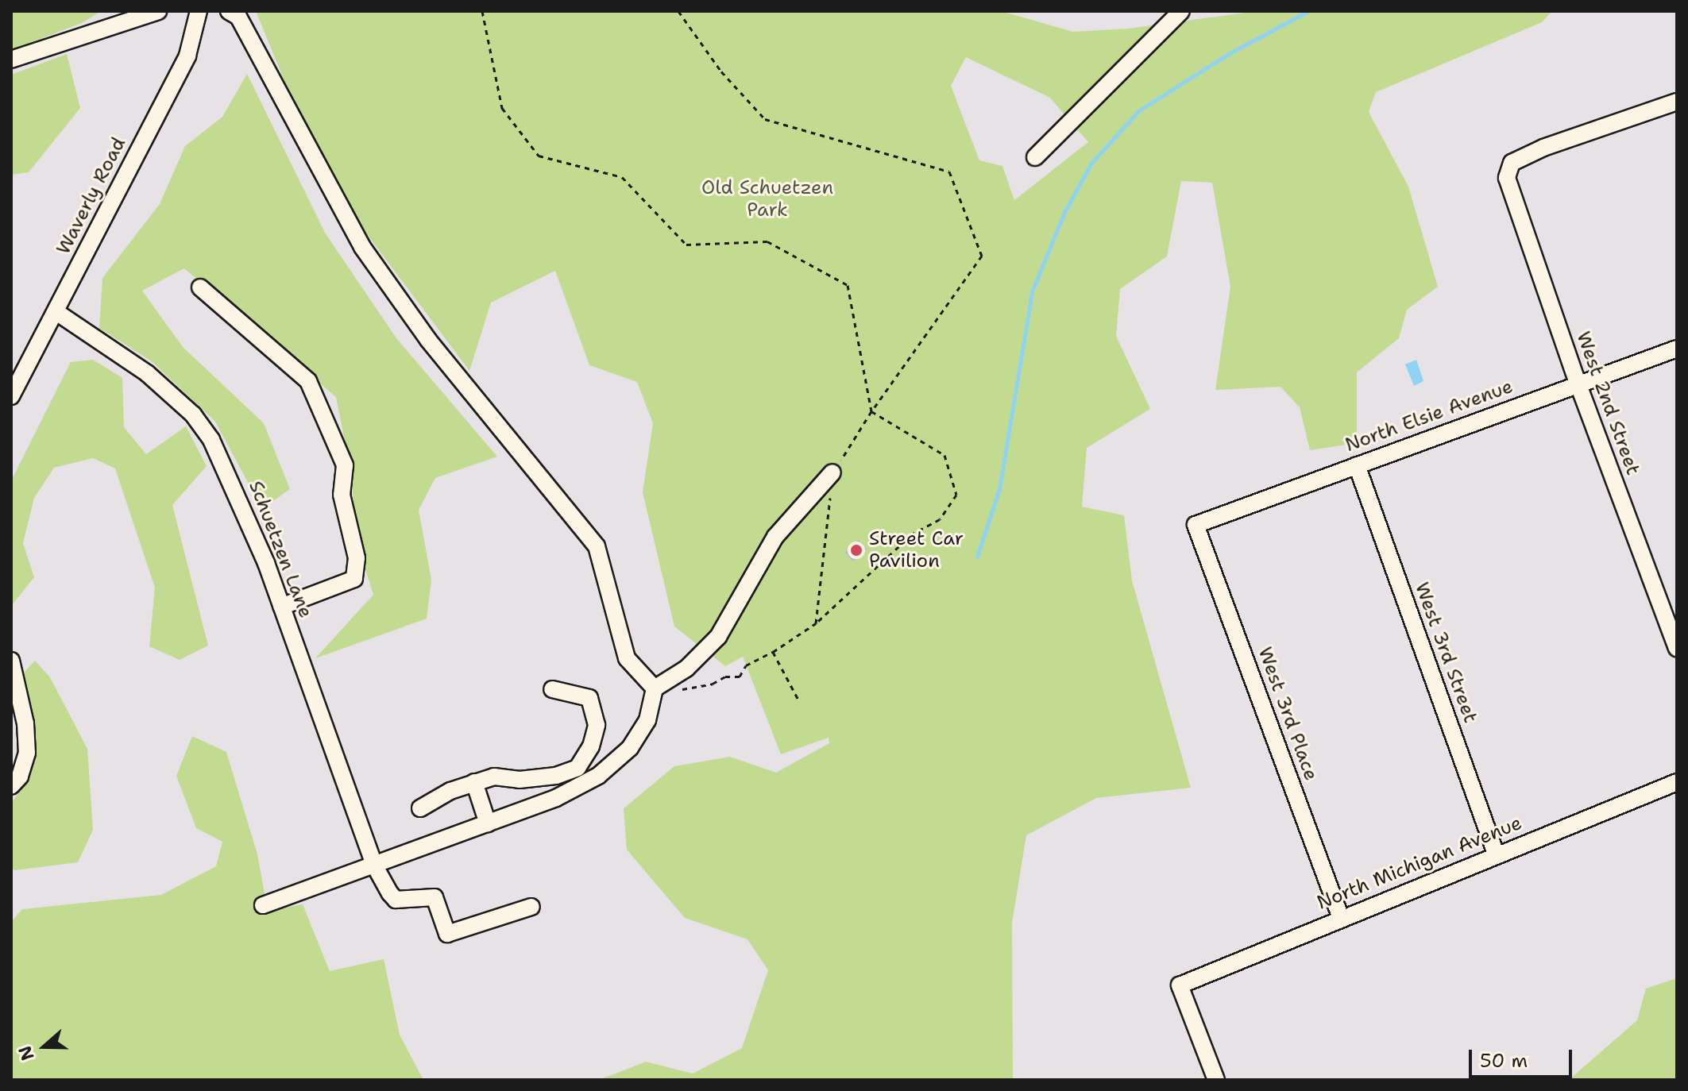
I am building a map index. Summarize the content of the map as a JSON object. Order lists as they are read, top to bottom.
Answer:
{
  "streets": {
    "street": [
      "Waverly Road",
      "West 2nd Street",
      "North Elsie Avenue",
      "Schuetzen Lane",
      "West 3rd Street",
      "West 3rd Place",
      "North Michigan Avenue"
    ]
  },
  "crossings": [
    ["Waverly Road", "Schuetzen Lane"],
    ["West 2nd Street", "North Elsie Avenue"],
    ["North Elsie Avenue", "West 3rd Street"],
    ["North Elsie Avenue", "West 3rd Place"],
    ["West 3rd Street", "North Michigan Avenue"],
    ["West 3rd Place", "North Michigan Avenue"]
  ],
  "parks": ["Old Schuetzen Park"],
  "places": ["Street Car Pavilion"],
  "scale_bar": "50 m",
  "north": "left"
}
